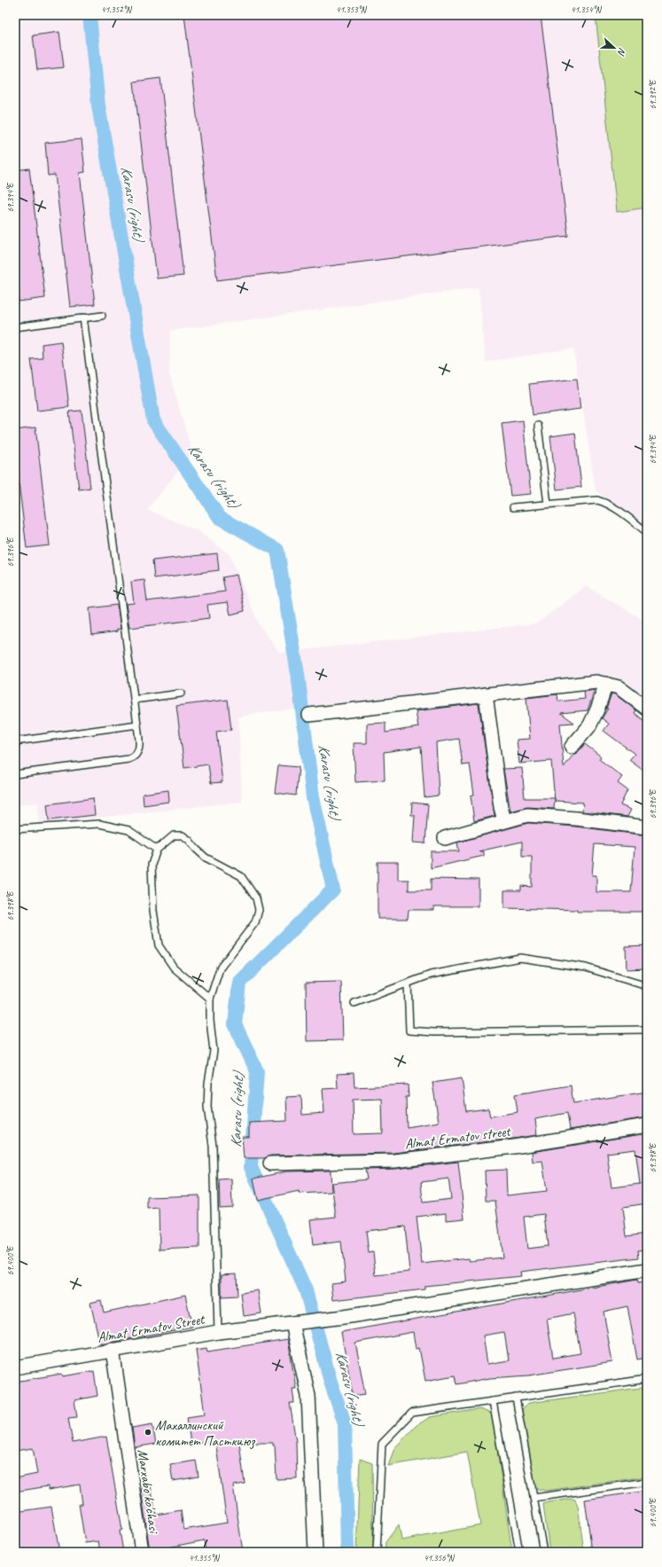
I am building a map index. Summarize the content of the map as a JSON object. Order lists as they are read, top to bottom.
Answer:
{
  "streets": {
    "street": ["Almat Ermatov street", "Almat Ermatov Street", "Marxabo ko'chasi"]
  },
  "crossings": [
    ["Almat Ermatov Street", "Marxabo ko'chasi"]
  ],
  "water": ["Karasu (right)"],
  "places": ["Махаллинский комитет Пасткиюз"],
  "north": "right",
  "coordinates": [
    "41.352°N",
    "41.353°N",
    "41.354°N",
    "69.392°E",
    "69.394°E",
    "69.396°E",
    "69.398°E",
    "69.400°E",
    "41.355°N",
    "41.356°N"
  ]
}
